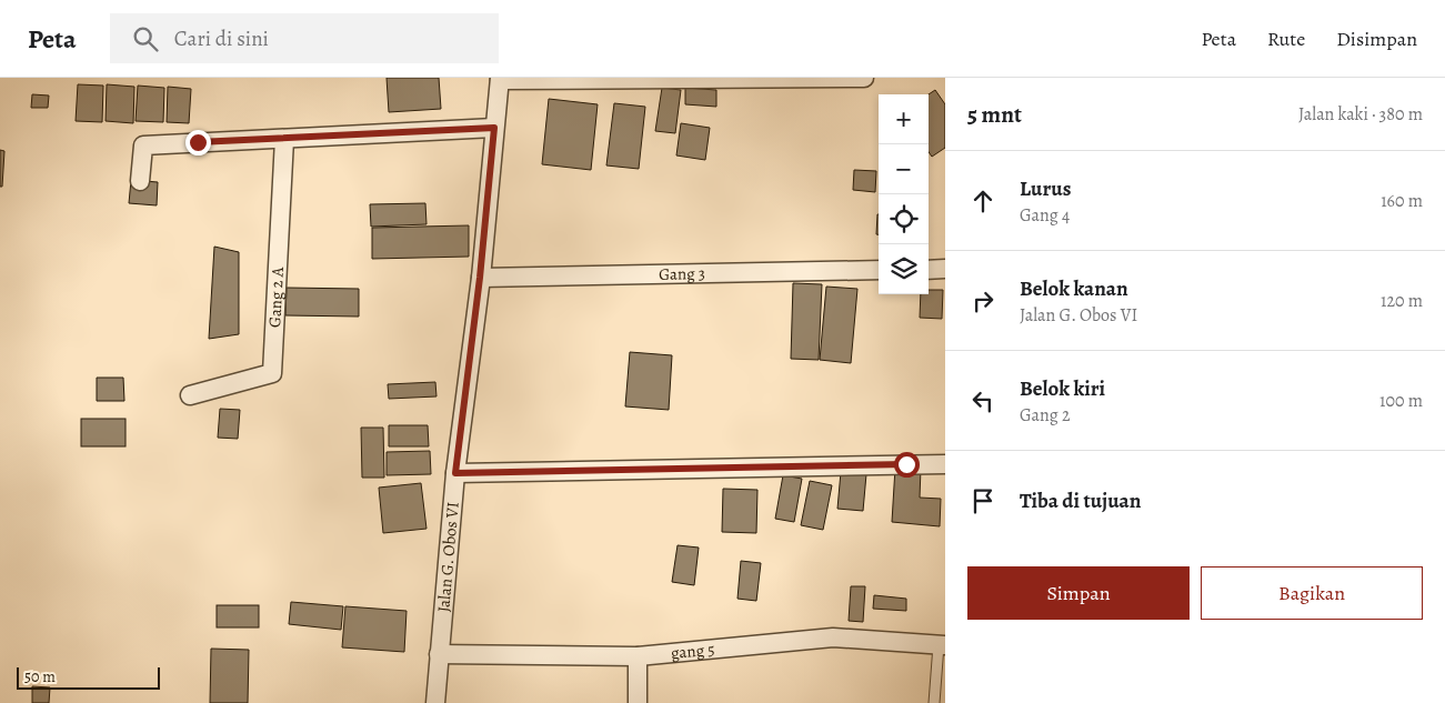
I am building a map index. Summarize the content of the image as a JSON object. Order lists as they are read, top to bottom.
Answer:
{
  "streets": {
    "street": [
      "Gang 3",
      "Gang 2 A",
      "Jalan G. Obos VI",
      "gang 5"
    ]
  },
  "crossings": [
    ["Gang 3", "Jalan G. Obos VI"],
    ["Jalan G. Obos VI", "gang 5"]
  ],
  "scale_bar": "50 m",
  "page": {
    "header": "Peta",
    "search": "Cari di sini",
    "nav": ["Peta", "Rute", "Disimpan"],
    "heading": ["5 mnt", "Jalan kaki · 380 m"],
    "map_buttons": ["+", "−"],
    "list": [
      ["Lurus", "Gang 4", "160 m"],
      ["Belok kanan", "Jalan G. Obos VI", "120 m"],
      ["Belok kiri", "Gang 2", "100 m"],
      "Tiba di tujuan"
    ],
    "buttons": ["Simpan", "Bagikan"],
    "scale": "50 m"
  }
}
